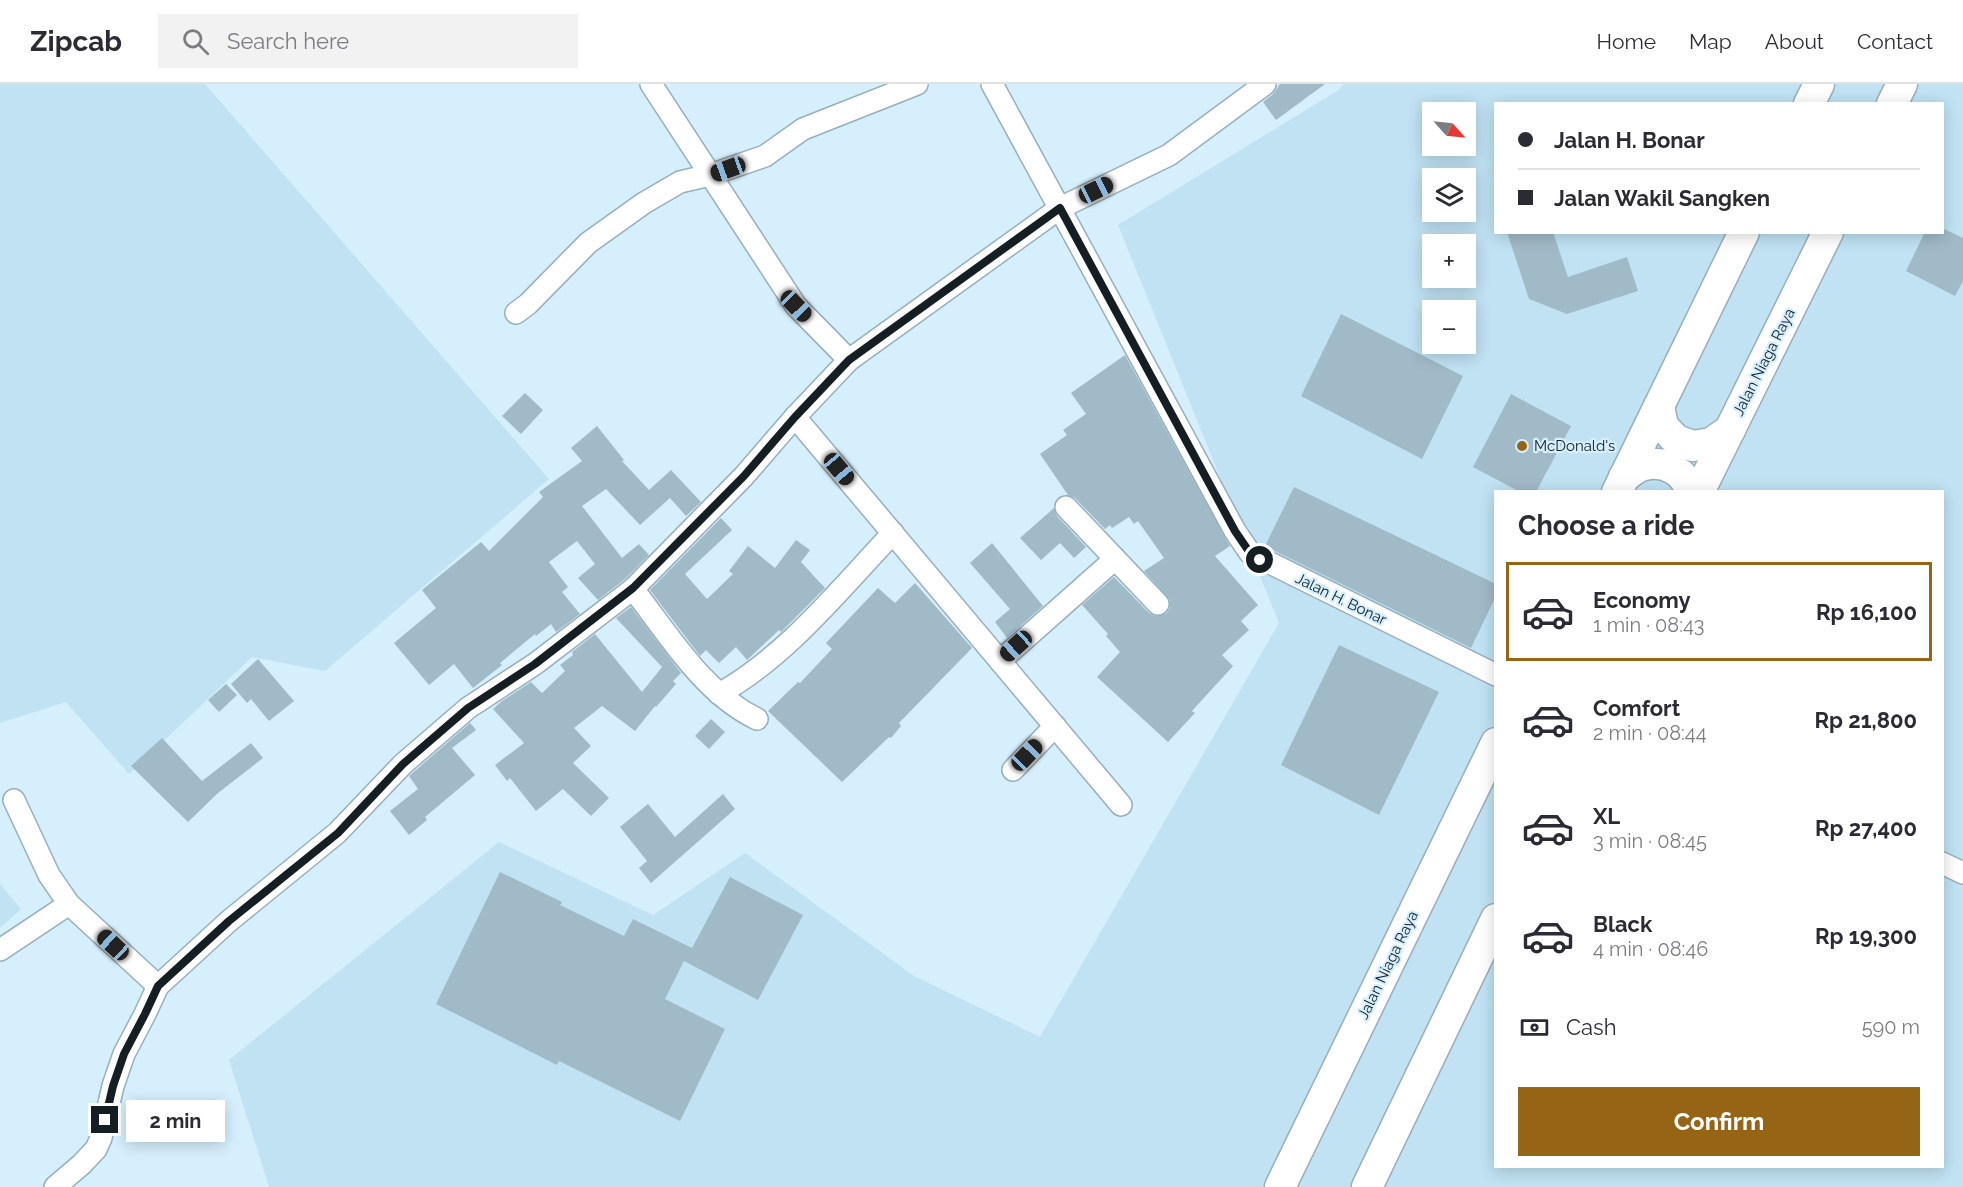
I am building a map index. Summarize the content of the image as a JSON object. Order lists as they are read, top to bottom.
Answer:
{
  "streets": {
    "main road": ["Jalan Niaga Raya"],
    "street": ["Jalan H. Bonar"]
  },
  "places": ["McDonald's"],
  "north": "bottom right",
  "page": {
    "header": "Zipcab",
    "search": "Search here",
    "nav": [
      "Home",
      "Map",
      "About",
      "Contact"
    ],
    "map_buttons": ["+", "−"],
    "banner": ["Jalan H. Bonar", "Jalan Wakil Sangken"],
    "heading": "Choose a ride",
    "list": [
      {
        "name": "Economy",
        "note": "1 min · 08:43",
        "value": "Rp 16,100"
      },
      {
        "name": "Comfort",
        "note": "2 min · 08:44",
        "value": "Rp 21,800"
      },
      {
        "name": "XL",
        "note": "3 min · 08:45",
        "value": "Rp 27,400"
      },
      {
        "name": "Black",
        "note": "4 min · 08:46",
        "value": "Rp 19,300"
      }
    ],
    "pay": ["Cash", "590 m"],
    "buttons": "Confirm",
    "bubble": "2 min"
  }
}
